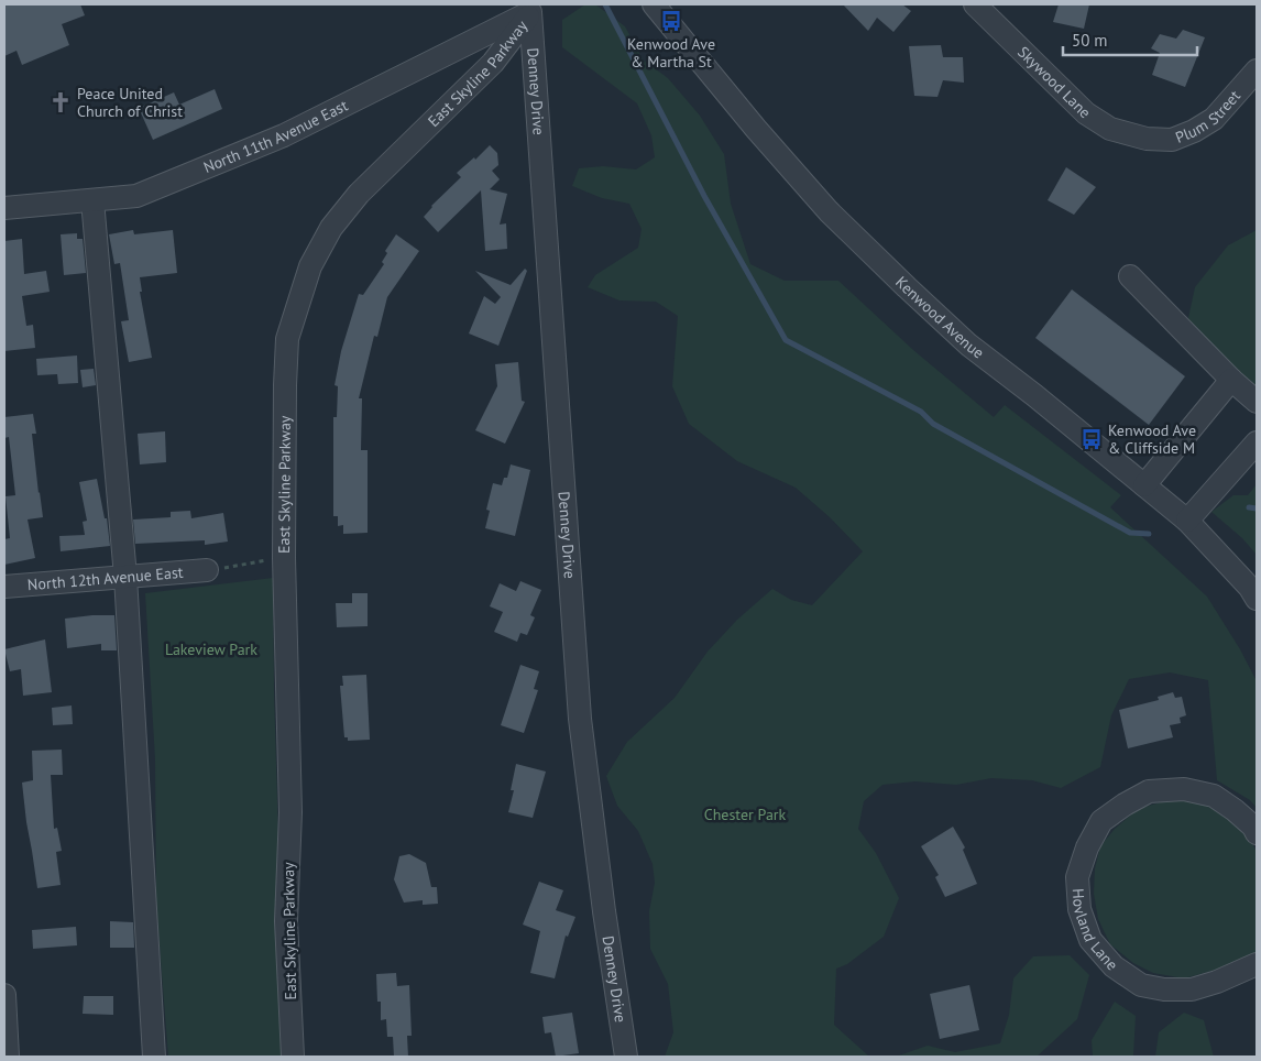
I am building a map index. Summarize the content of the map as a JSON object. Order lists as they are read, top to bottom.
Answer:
{
  "streets": {
    "street": [
      "East Skyline Parkway",
      "Skywood Lane",
      "Denney Drive",
      "Plum Street",
      "North 11th Avenue East",
      "Kenwood Avenue",
      "North 12th Avenue East",
      "Hovland Lane"
    ]
  },
  "crossings": [
    ["East Skyline Parkway", "Denney Drive"],
    ["East Skyline Parkway", "North 11th Avenue East"],
    ["Skywood Lane", "Plum Street"],
    ["Denney Drive", "North 11th Avenue East"]
  ],
  "parks": ["Lakeview Park", "Chester Park"],
  "places": {
    "bus stop": ["Kenwood Ave & Martha St", "Kenwood Ave & Cliffside M"],
    "church": ["Peace United Church of Christ"]
  },
  "scale_bar": "50 m"
}
